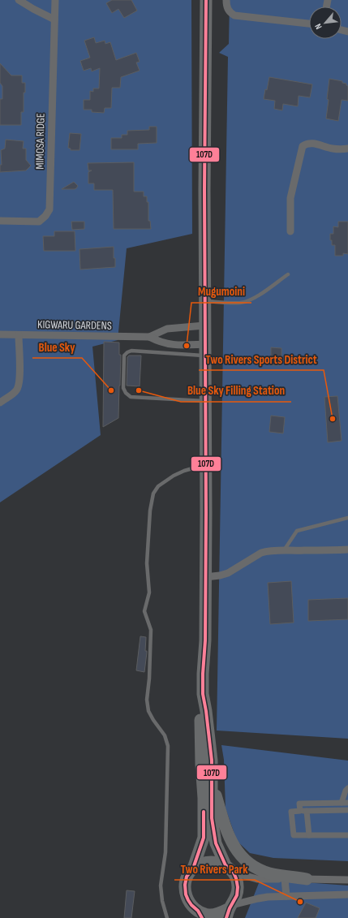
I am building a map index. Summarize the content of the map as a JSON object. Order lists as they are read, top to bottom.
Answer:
{
  "streets": {
    "street": ["MIMOSA RIDGE", "KIGWARU GARDENS"]
  },
  "places": [
    "Mugumoini",
    "Blue Sky",
    "Blue Sky Filling Station",
    "Two Rivers Sports District",
    "Two Rivers Park"
  ],
  "lines": ["transit line 107D"],
  "north": "bottom left"
}
